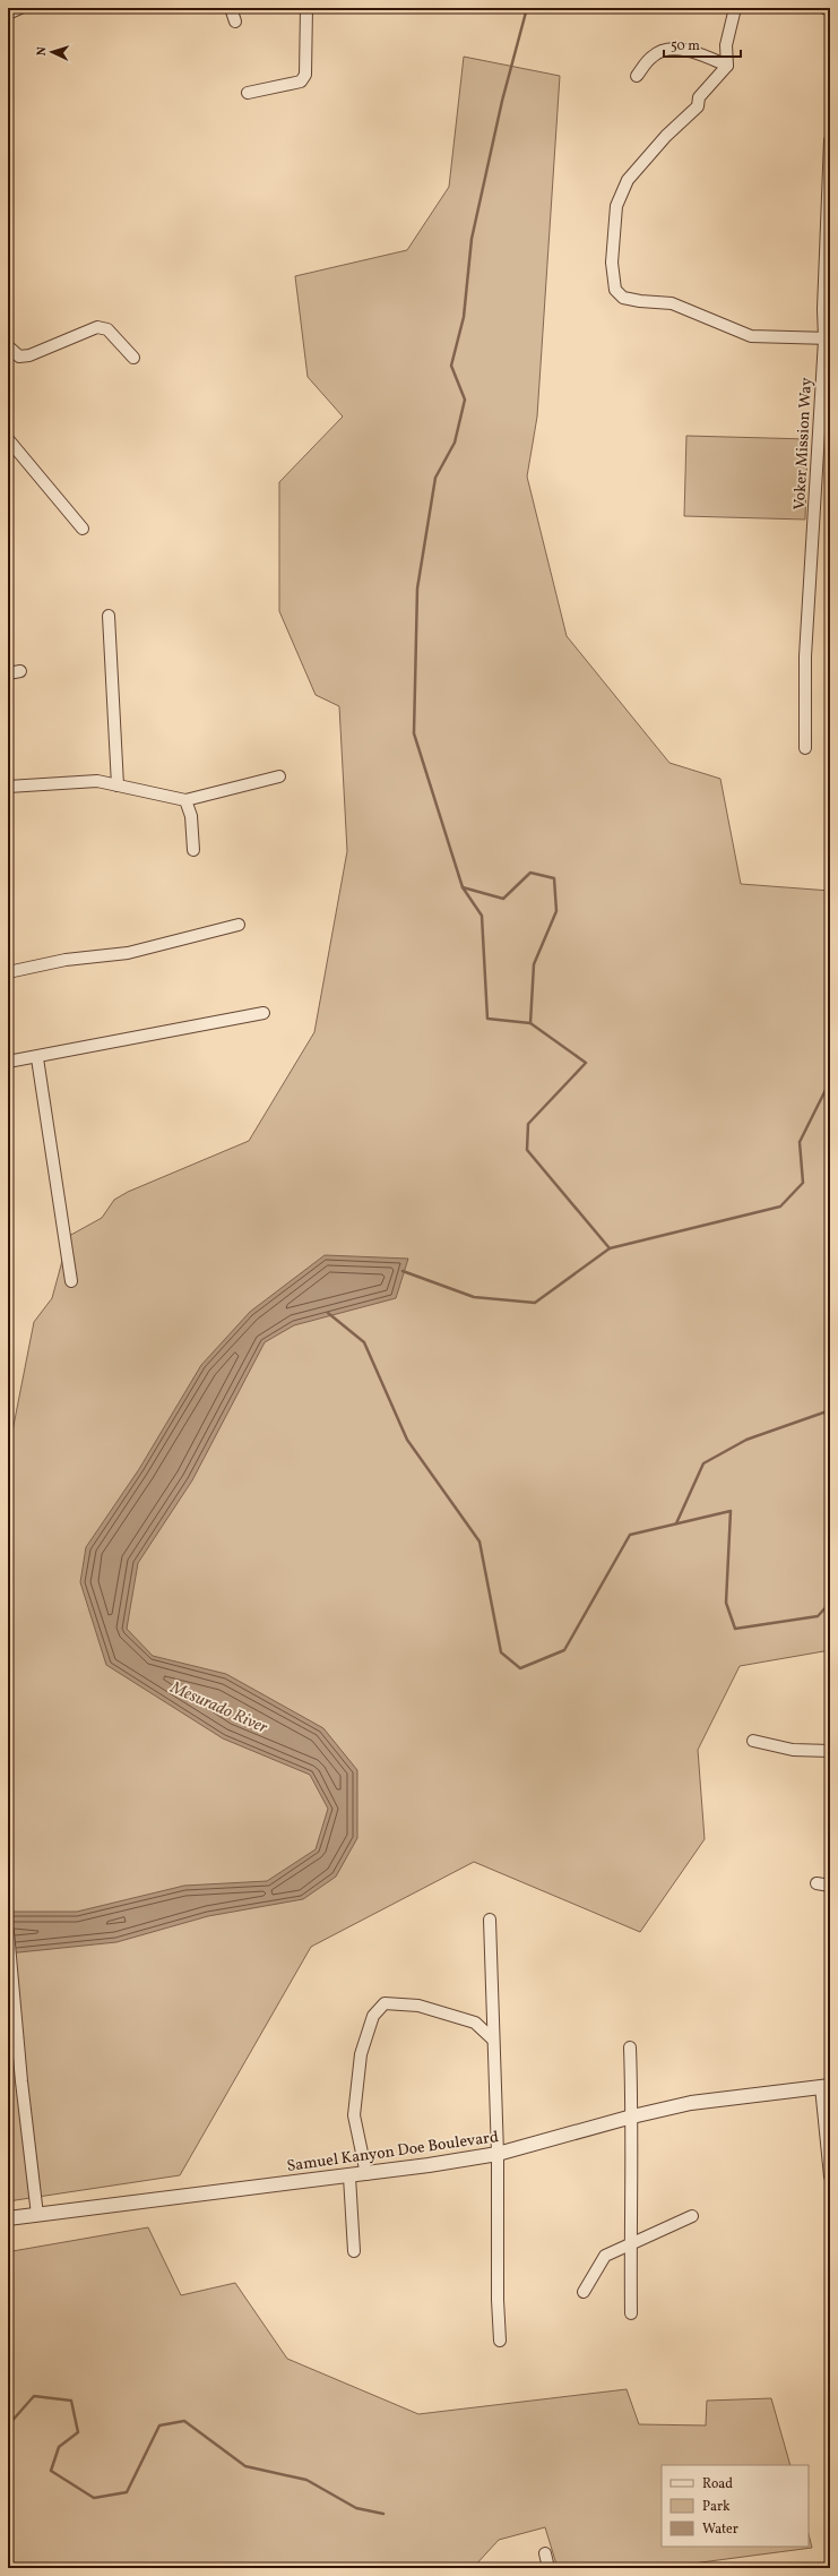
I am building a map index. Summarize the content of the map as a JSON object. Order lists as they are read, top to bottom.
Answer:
{
  "streets": {
    "street": ["Voker Mission Way", "Samuel Kanyon Doe Boulevard"]
  },
  "water": ["Mesurado River"],
  "legend": ["Road", "Park", "Water"],
  "scale_bar": "50 m",
  "north": "left"
}
